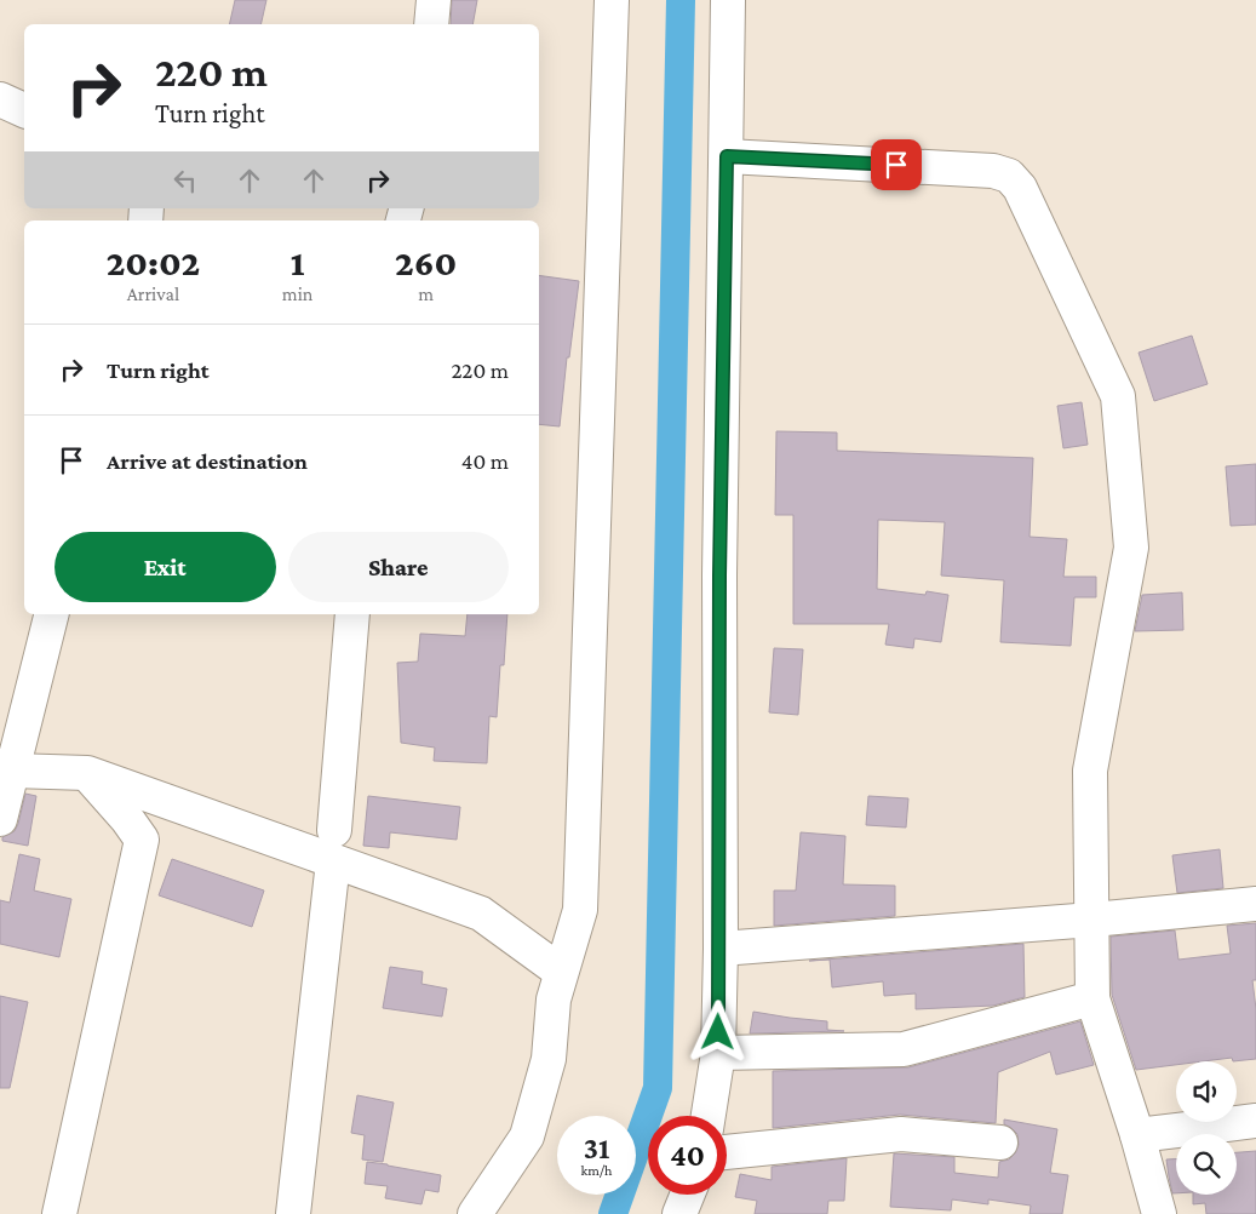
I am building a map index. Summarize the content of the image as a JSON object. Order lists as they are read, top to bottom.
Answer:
{
  "page": {
    "turn": ["220 m", "Turn right"],
    "eta": [
      "20:02",
      "Arrival",
      "1",
      "min",
      "260",
      "m"
    ],
    "list": [
      {
        "name": "Turn right",
        "value": "220 m"
      },
      {
        "name": "Arrive at destination",
        "value": "40 m"
      }
    ],
    "buttons": ["Exit", "Share"],
    "speed": "31 km/h",
    "limit": "40"
  }
}
